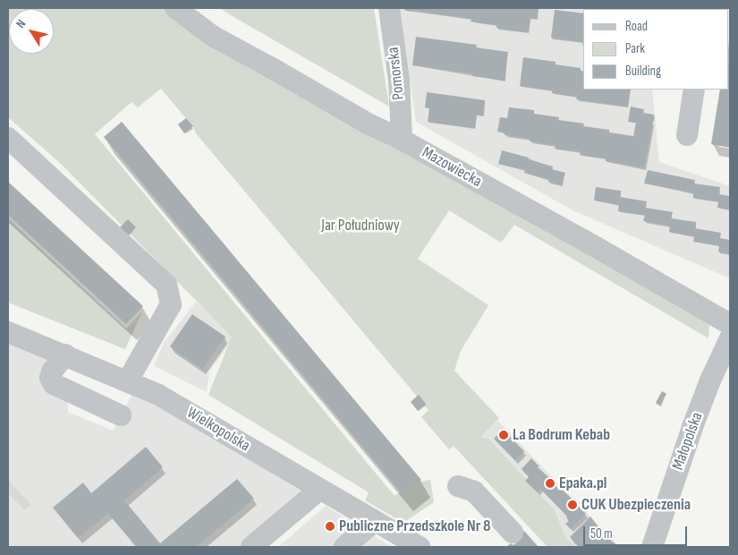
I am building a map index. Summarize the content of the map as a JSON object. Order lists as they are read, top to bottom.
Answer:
{
  "streets": {
    "street": [
      "Pomorska",
      "Mazowiecka",
      "Wielkopolska",
      "Małopolska"
    ]
  },
  "crossings": [
    ["Pomorska", "Mazowiecka"]
  ],
  "parks": ["Jar Południowy"],
  "places": [
    "La Bodrum Kebab",
    "Epaka.pl",
    "CUK Ubezpieczenia",
    "Publiczne Przedszkole Nr 8"
  ],
  "legend": ["Road", "Park", "Building"],
  "scale_bar": "50 m",
  "north": "top left"
}
